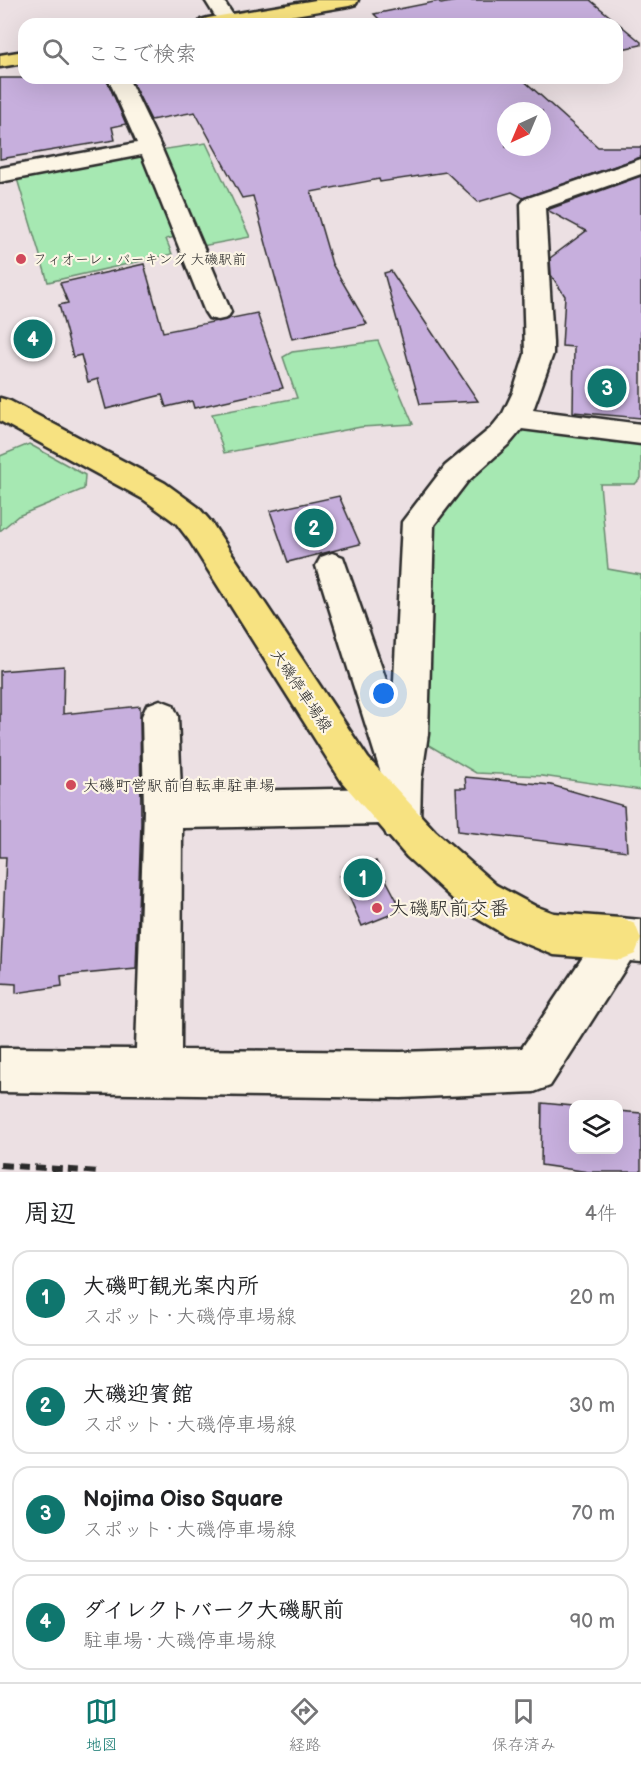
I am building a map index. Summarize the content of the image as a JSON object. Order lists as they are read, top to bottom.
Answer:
{
  "streets": {
    "main road": ["大磯停車場線"]
  },
  "places": ["フィオーレ・パーキング 大磯駅前", "大磯町営駅前自転車駐車場", "大磯駅前交番"],
  "north": "bottom left",
  "page": {
    "search": "ここで検索",
    "pins": [
      "4",
      "3",
      "2",
      "1"
    ],
    "heading": ["周辺", "4件"],
    "list": [
      {
        "mark": "1",
        "name": "大磯町観光案内所",
        "note": "スポット · 大磯停車場線",
        "value": "20 m"
      },
      {
        "mark": "2",
        "name": "大磯迎賓館",
        "note": "スポット · 大磯停車場線",
        "value": "30 m"
      },
      {
        "mark": "3",
        "name": "Nojima Oiso Square",
        "note": "スポット · 大磯停車場線",
        "value": "70 m"
      },
      {
        "mark": "4",
        "name": "ダイレクトバーク大磯駅前",
        "note": "駐車場 · 大磯停車場線",
        "value": "90 m"
      }
    ],
    "nav": ["地図", "経路", "保存済み"]
  }
}
